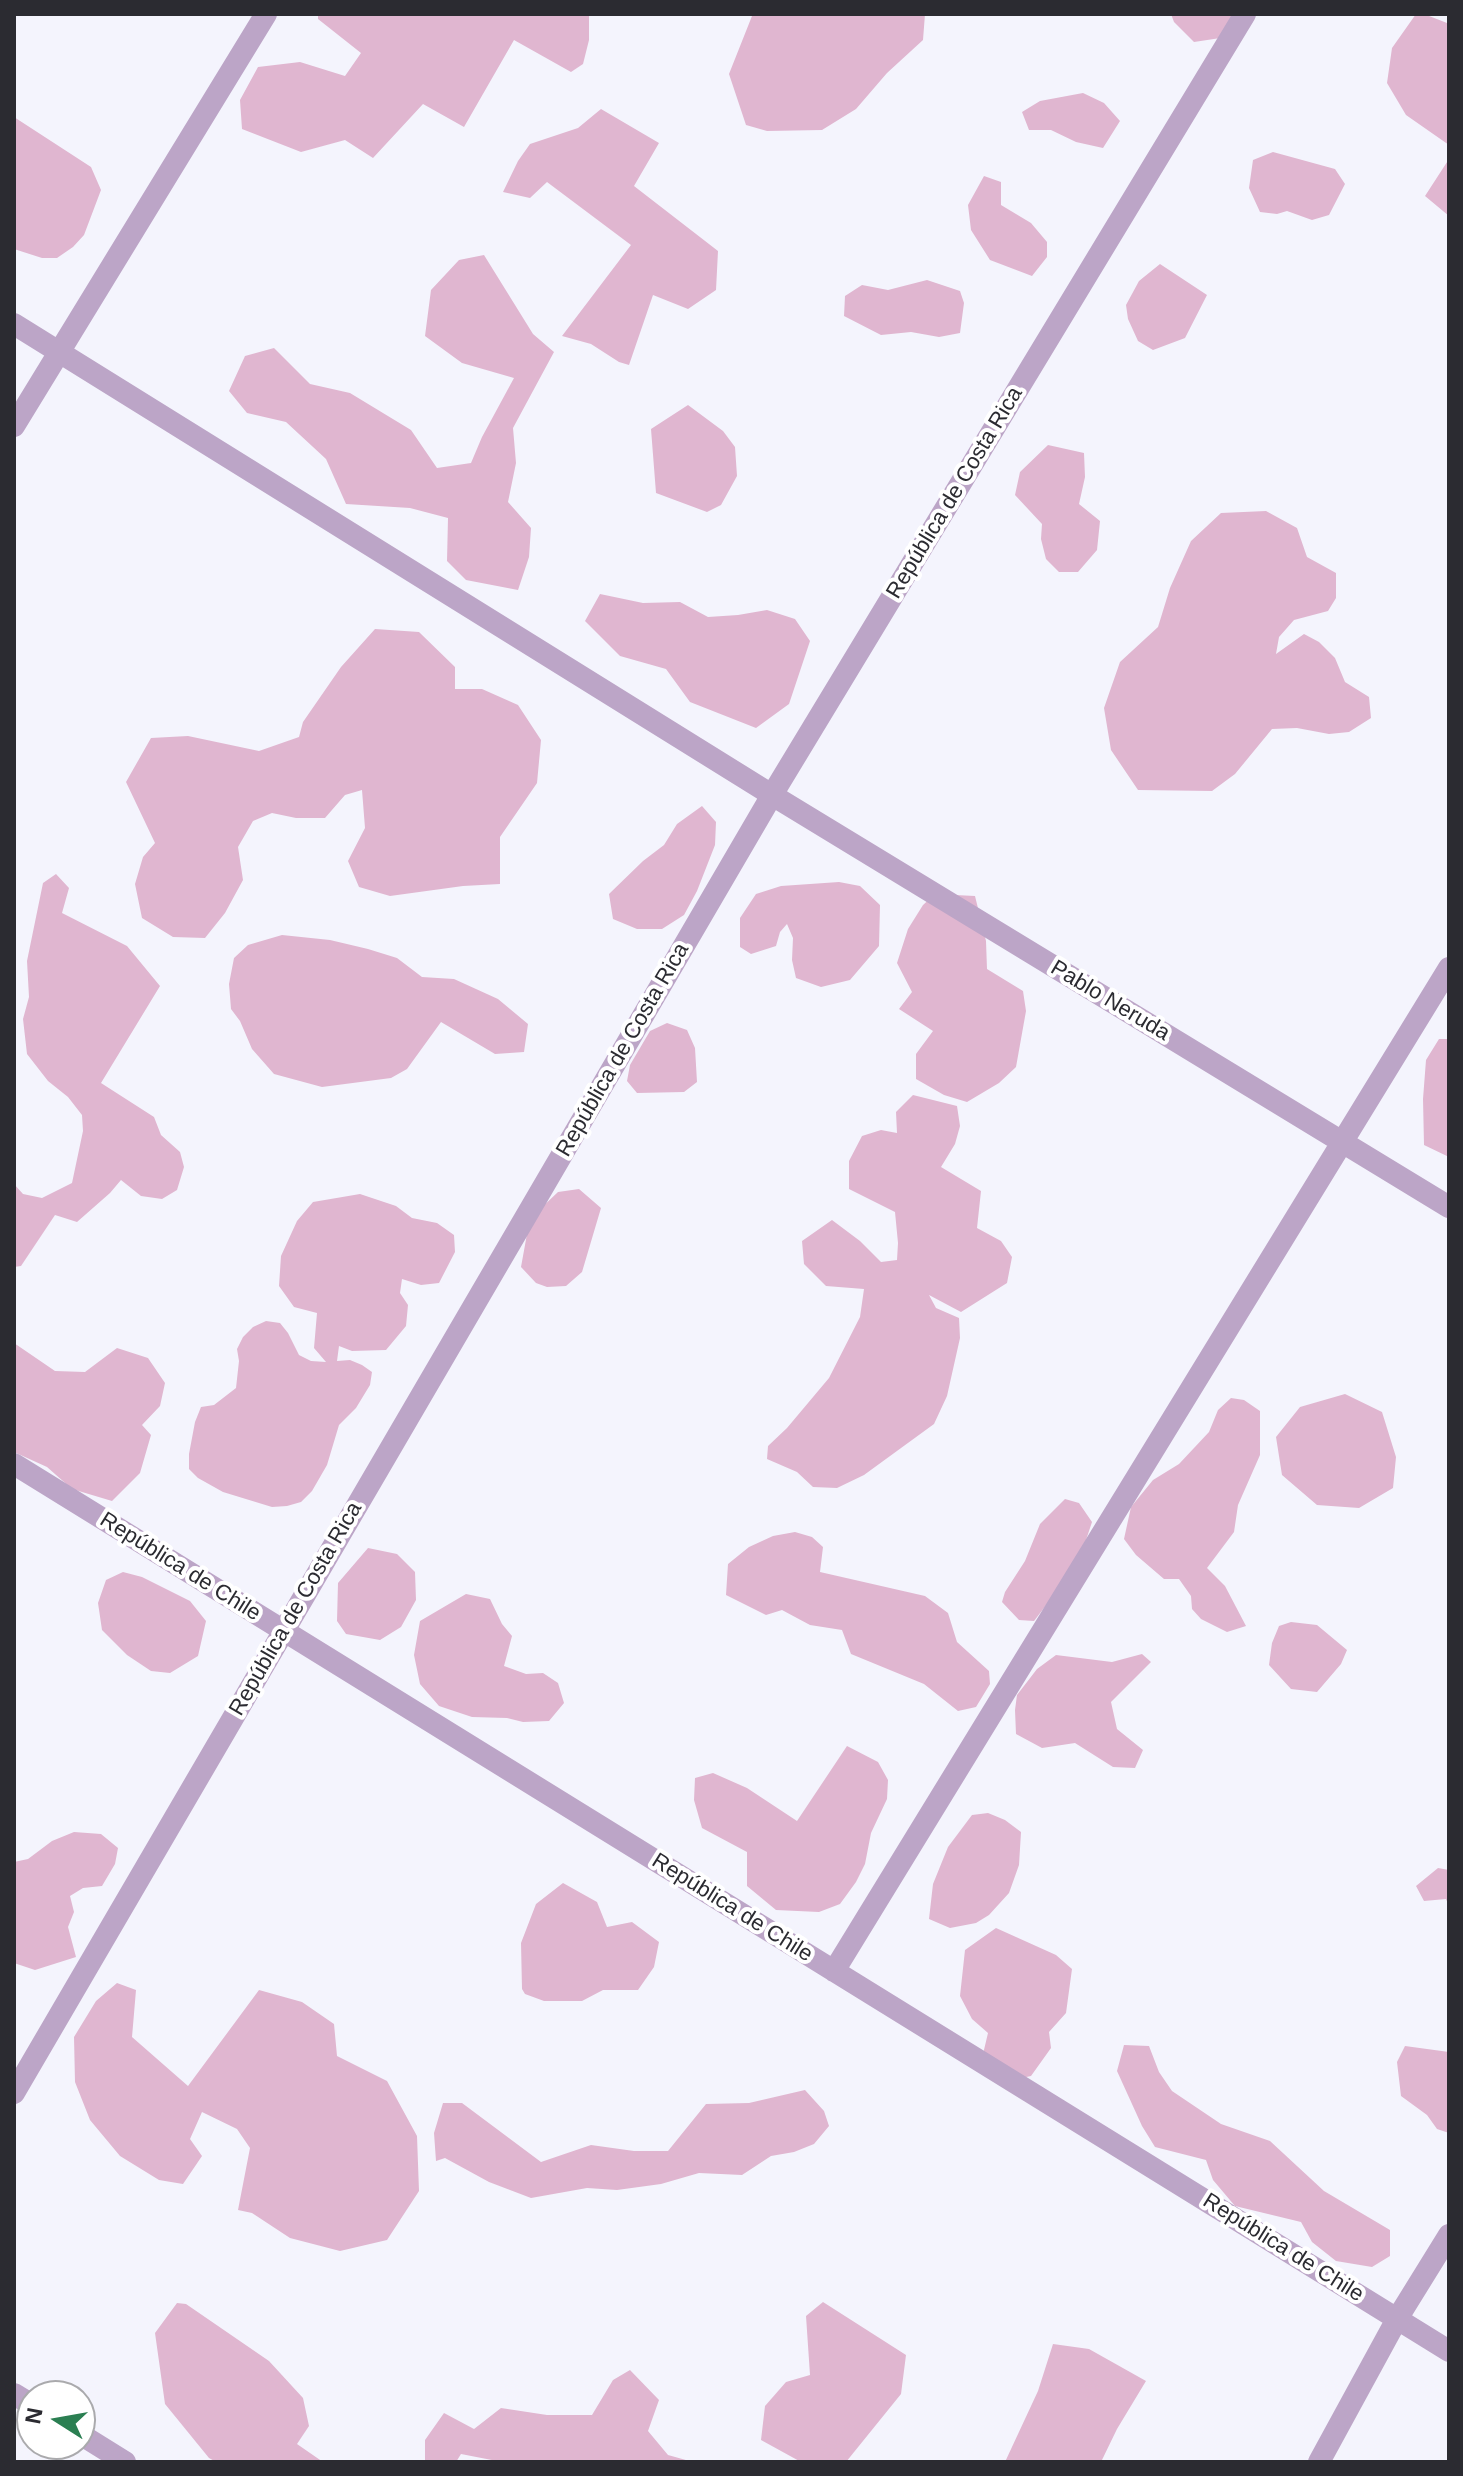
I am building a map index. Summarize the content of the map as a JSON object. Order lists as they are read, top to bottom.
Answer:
{
  "streets": {
    "street": ["República de Costa Rica", "Pablo Neruda", "República de Chile"]
  },
  "crossings": [
    ["República de Costa Rica", "Pablo Neruda"],
    ["República de Costa Rica", "República de Chile"]
  ],
  "north": "left"
}
